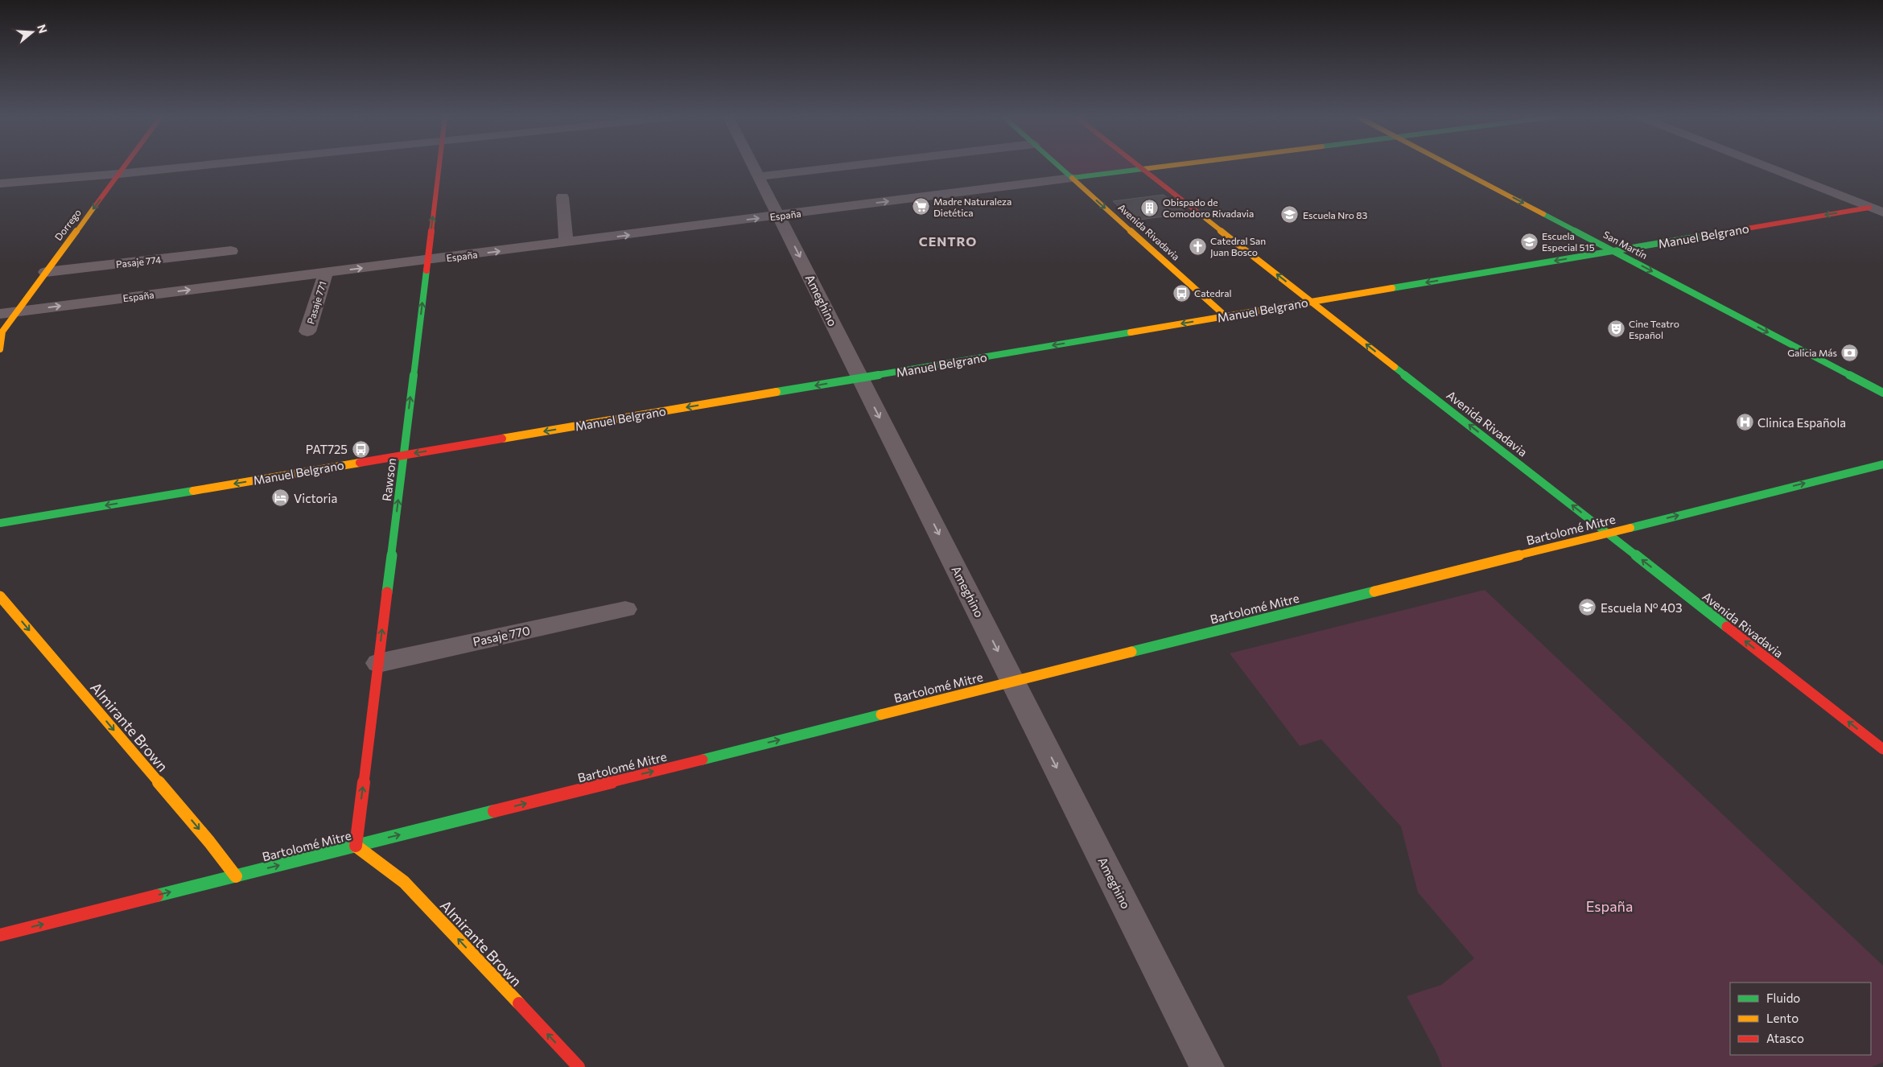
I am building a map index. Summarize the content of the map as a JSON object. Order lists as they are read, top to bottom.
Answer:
{
  "streets": {
    "street": [
      "España",
      "Dorrego",
      "Avenida Rivadavia",
      "Manuel Belgrano",
      "San Martín",
      "Pasaje 774",
      "Ameghino",
      "Pasaje 771",
      "Rawson",
      "Bartolomé Mitre",
      "Pasaje 770",
      "Almirante Brown"
    ]
  },
  "crossings": [
    ["España", "Dorrego"],
    ["España", "Avenida Rivadavia"],
    ["España", "Ameghino"],
    ["España", "Pasaje 771"],
    ["España", "Rawson"],
    ["Dorrego", "Pasaje 774"],
    ["Avenida Rivadavia", "Manuel Belgrano"],
    ["Avenida Rivadavia", "Bartolomé Mitre"],
    ["Manuel Belgrano", "San Martín"],
    ["Manuel Belgrano", "Ameghino"],
    ["Manuel Belgrano", "Rawson"],
    ["Ameghino", "Bartolomé Mitre"],
    ["Rawson", "Bartolomé Mitre"],
    ["Rawson", "Pasaje 770"],
    ["Rawson", "Almirante Brown"],
    ["Bartolomé Mitre", "Almirante Brown"]
  ],
  "one_way": [
    "España",
    "Dorrego",
    "Manuel Belgrano",
    "San Martín",
    "Ameghino",
    "Rawson",
    "Bartolomé Mitre"
  ],
  "districts": ["CENTRO"],
  "parks": ["España"],
  "places": {
    "supermarket": ["Madre Naturaleza Dietética"],
    "building": ["Obispado de Comodoro Rivadavia"],
    "school or university": ["Escuela Nro 83", "Escuela Especial 515", "Escuela Nº 403"],
    "church": ["Catedral San Juan Bosco"],
    "bus stop": ["Catedral", "PAT725"],
    "theatre": ["Cine Teatro Español"],
    "bank": ["Galicia Más"],
    "hospital": ["Clinica Española"],
    "hotel": ["Victoria"]
  },
  "legend": ["Fluido", "Lento", "Atasco"],
  "north": "right"
}
